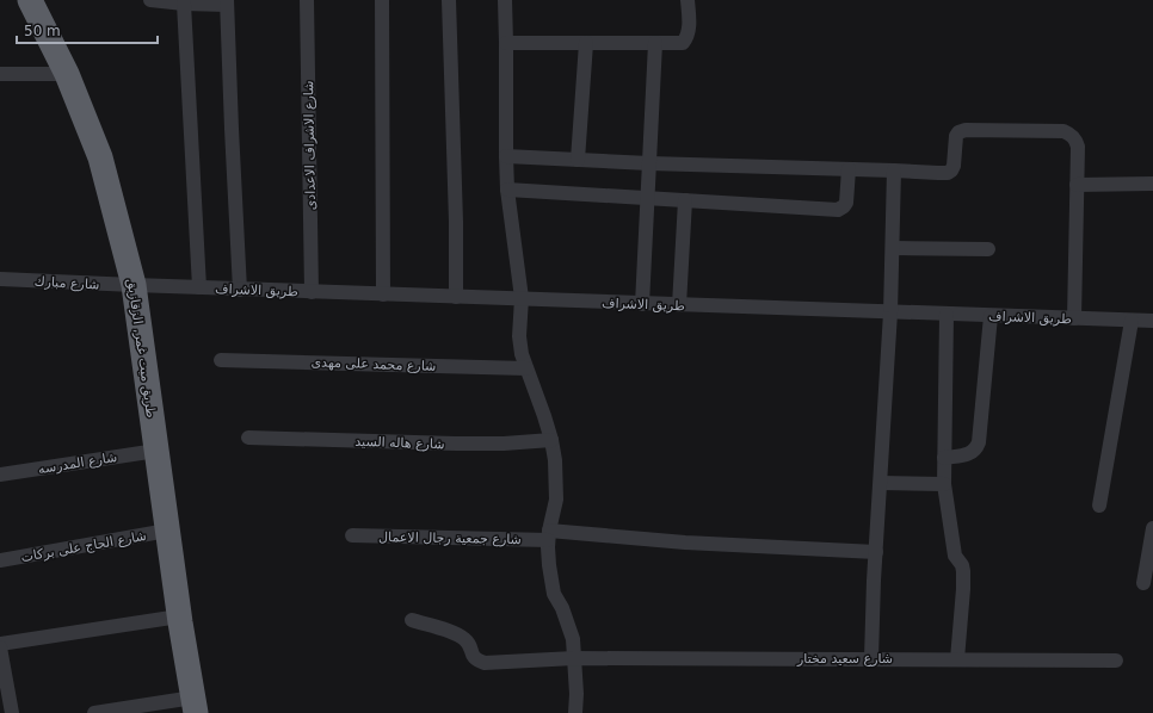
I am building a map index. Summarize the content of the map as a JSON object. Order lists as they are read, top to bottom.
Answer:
{
  "streets": {
    "highway": ["طريق ميت غمر, الزقازيق"],
    "street": [
      "شارع الاشراف الاعدادى",
      "شارع مبارك",
      "طريق الاشراف",
      "شارع محمد على مهدى",
      "شارع هاله السيد",
      "شارع المدرسه",
      "شارع جمعية رجال الاعمال",
      "شارع الحاج على بركات",
      "شارع سعيد مختار"
    ]
  },
  "crossings": [
    ["شارع الاشراف الاعدادى", "طريق الاشراف"],
    ["شارع مبارك", "طريق الاشراف"],
    ["شارع مبارك", "طريق ميت غمر, الزقازيق"],
    ["طريق الاشراف", "طريق ميت غمر, الزقازيق"],
    ["طريق ميت غمر, الزقازيق", "شارع المدرسه"],
    ["طريق ميت غمر, الزقازيق", "شارع الحاج على بركات"]
  ],
  "scale_bar": "50 m"
}
